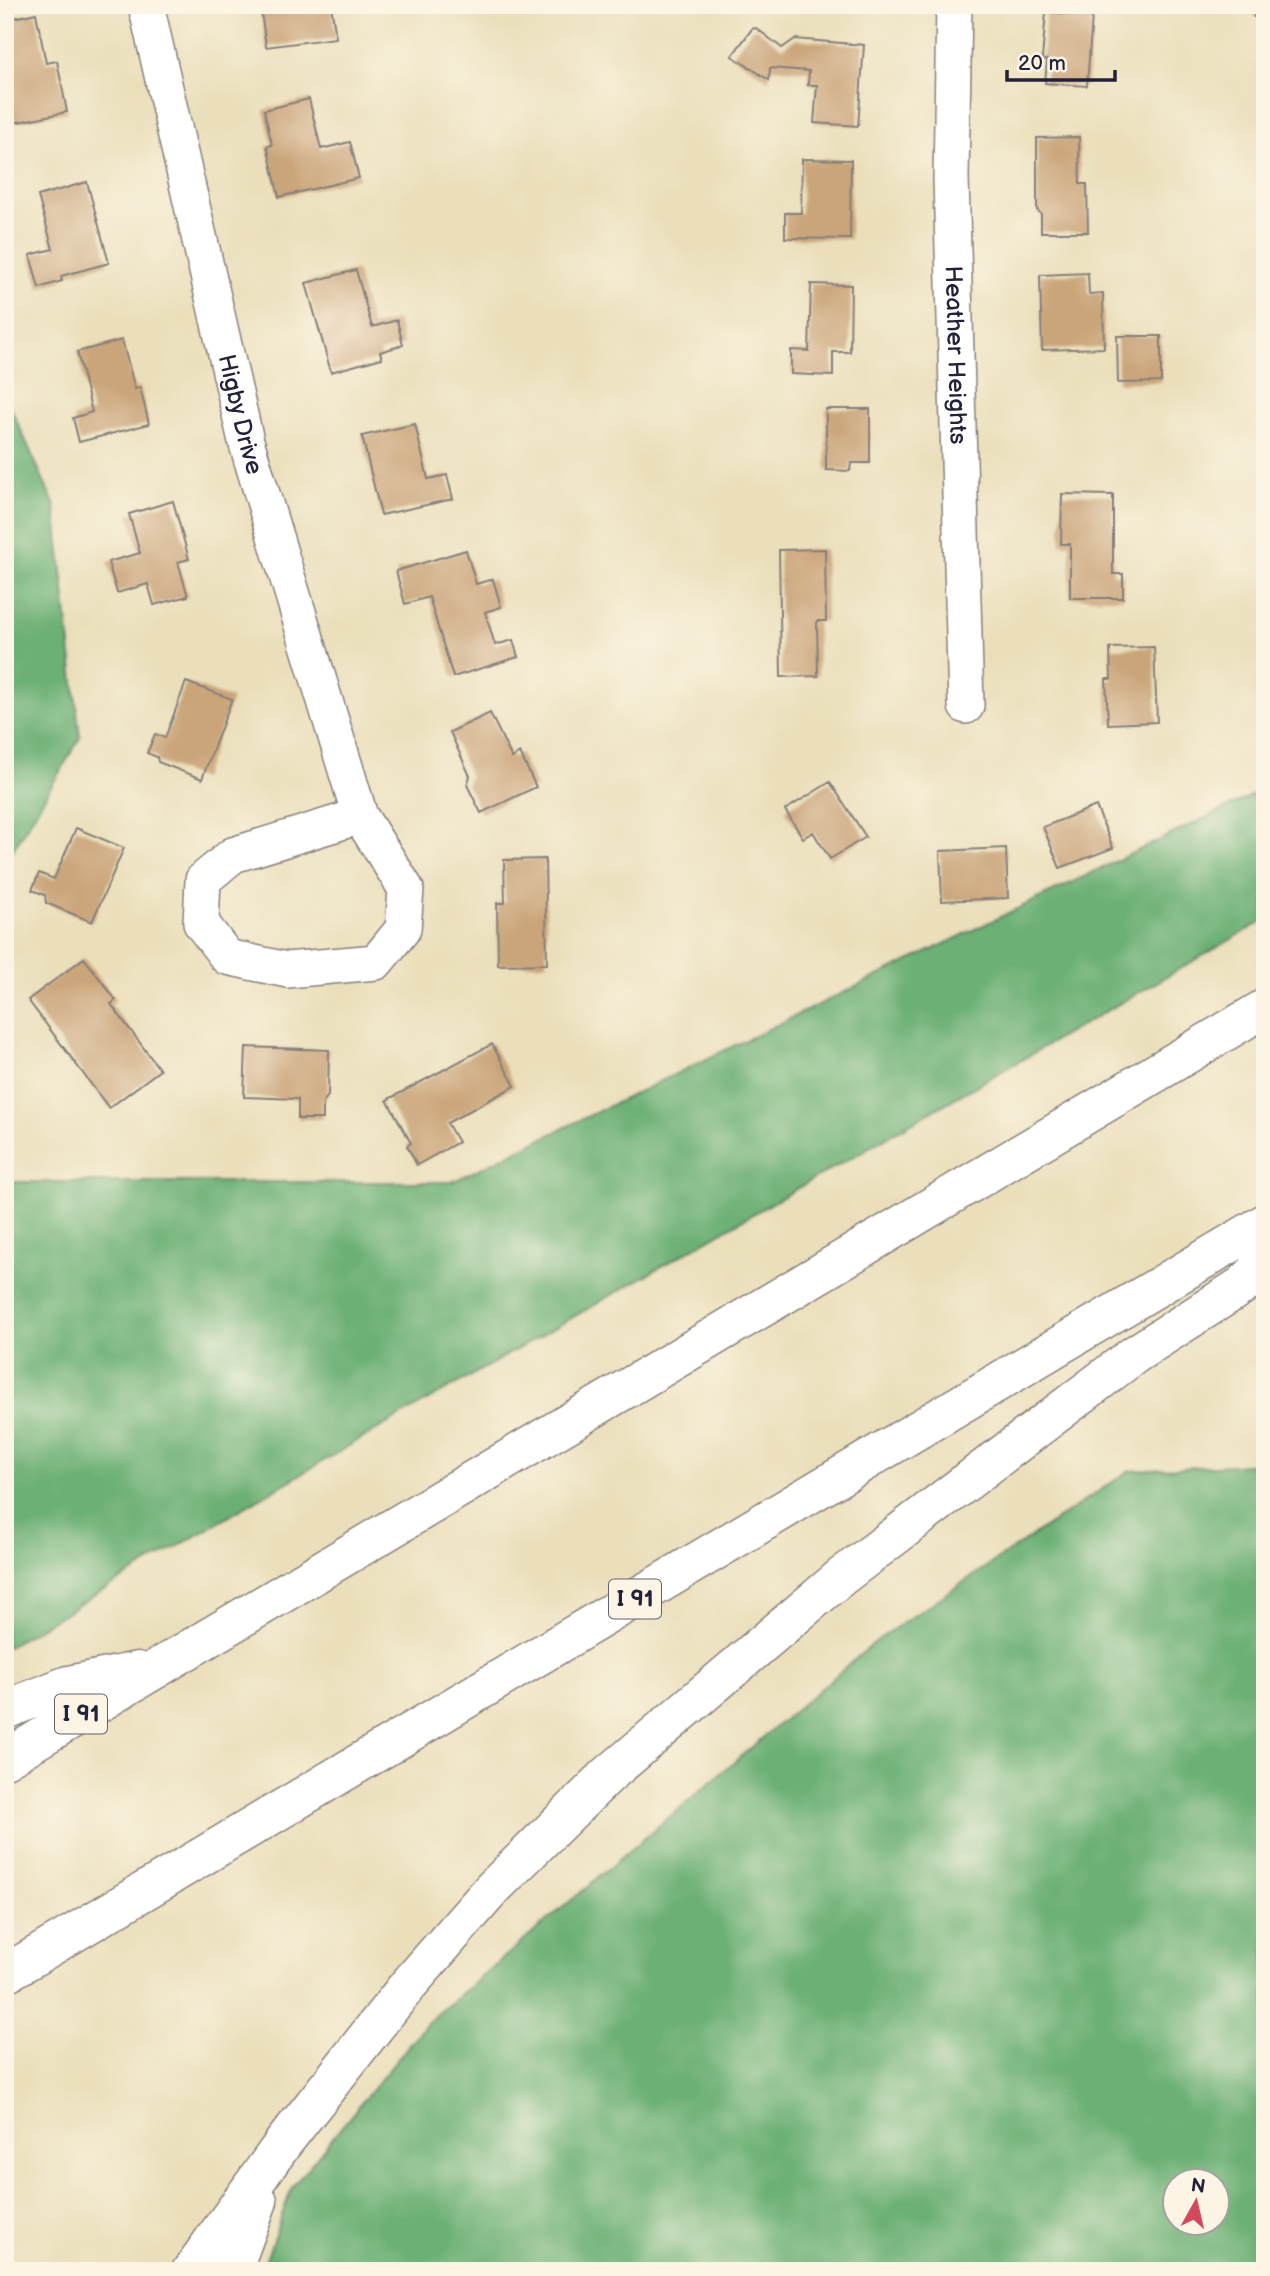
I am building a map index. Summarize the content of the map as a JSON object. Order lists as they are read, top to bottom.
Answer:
{
  "streets": {
    "highway": ["I 91"],
    "street": ["Heather Heights", "Higby Drive"]
  },
  "scale_bar": "20 m",
  "north": "top"
}
